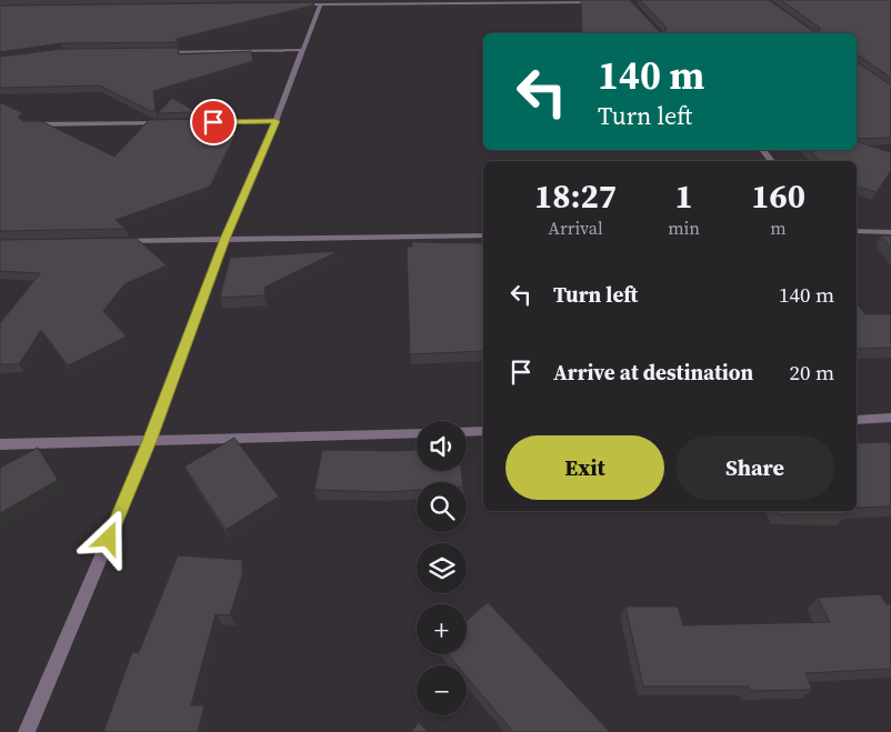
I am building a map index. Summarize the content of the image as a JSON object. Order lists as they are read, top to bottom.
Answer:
{
  "page": {
    "turn": ["140 m", "Turn left"],
    "eta": [
      "18:27",
      "Arrival",
      "1",
      "min",
      "160",
      "m"
    ],
    "list": [
      {
        "name": "Turn left",
        "value": "140 m"
      },
      {
        "name": "Arrive at destination",
        "value": "20 m"
      }
    ],
    "map_buttons": ["+", "−"],
    "buttons": ["Exit", "Share"]
  }
}
